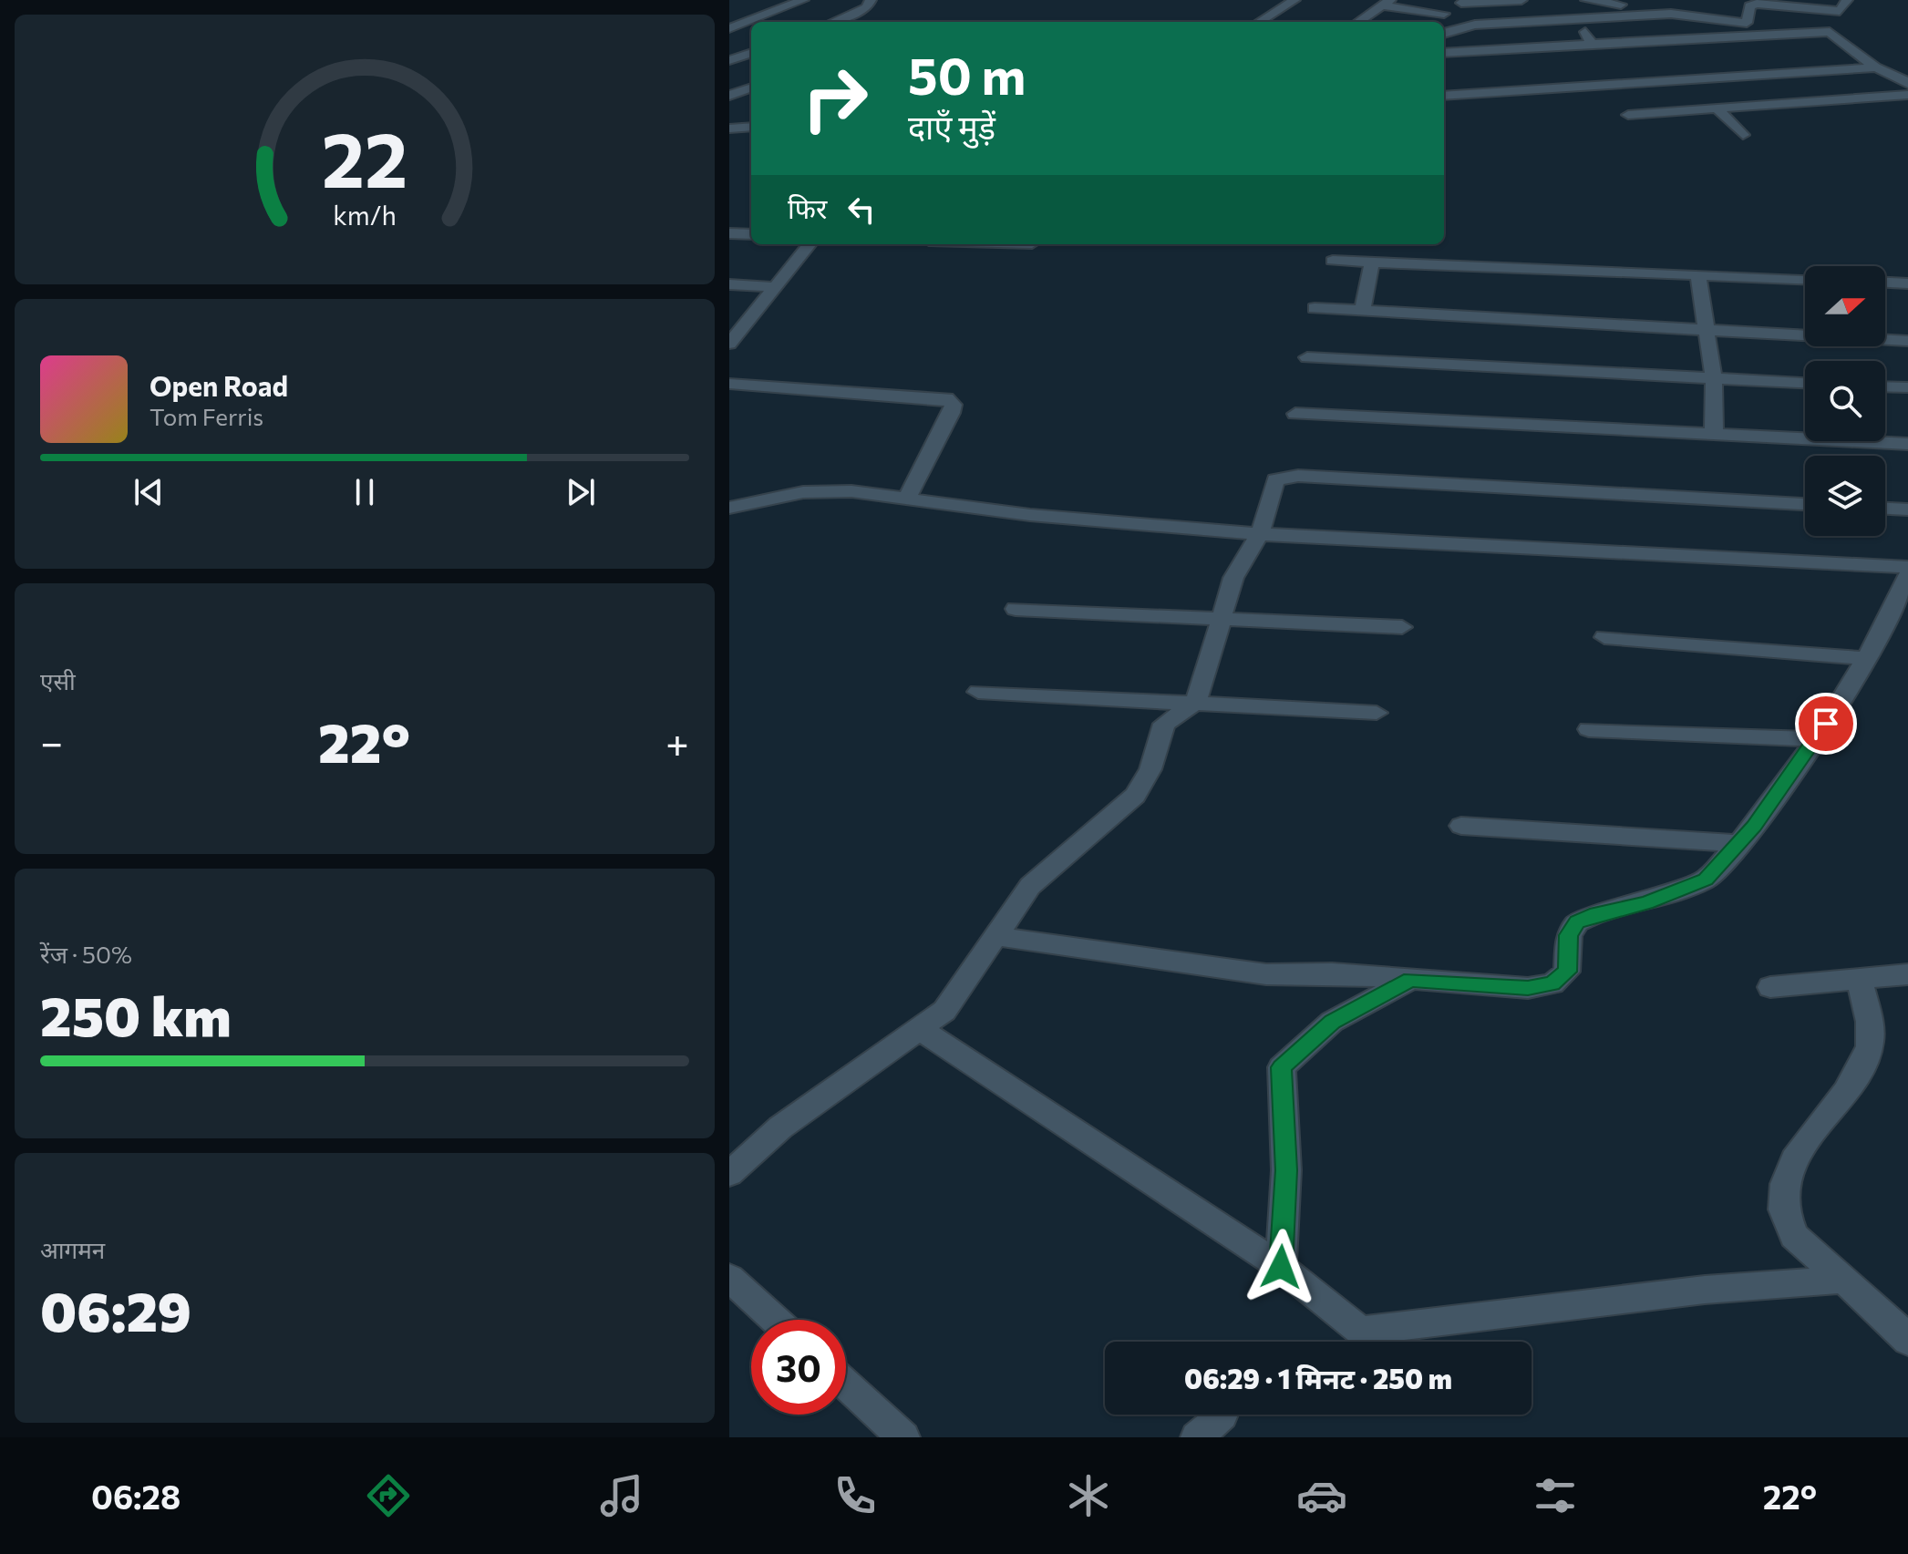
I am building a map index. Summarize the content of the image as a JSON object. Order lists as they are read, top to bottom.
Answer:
{
  "north": "right",
  "page": {
    "turn": ["50 m", "दाएँ मुड़ें"],
    "then": "फिर",
    "song": ["Open Road", "Tom Ferris"],
    "tile": [
      "एसी",
      ["रेंज · 50%", "250 km"],
      ["आगमन", "06:29"]
    ],
    "heat": ["−", "22°", "+"],
    "limit": "30",
    "trip": "06:29 · 1 मिनट · 250 m",
    "tabs": ["06:28", "22°"],
    "gauge": ["22", "km/h"]
  }
}
